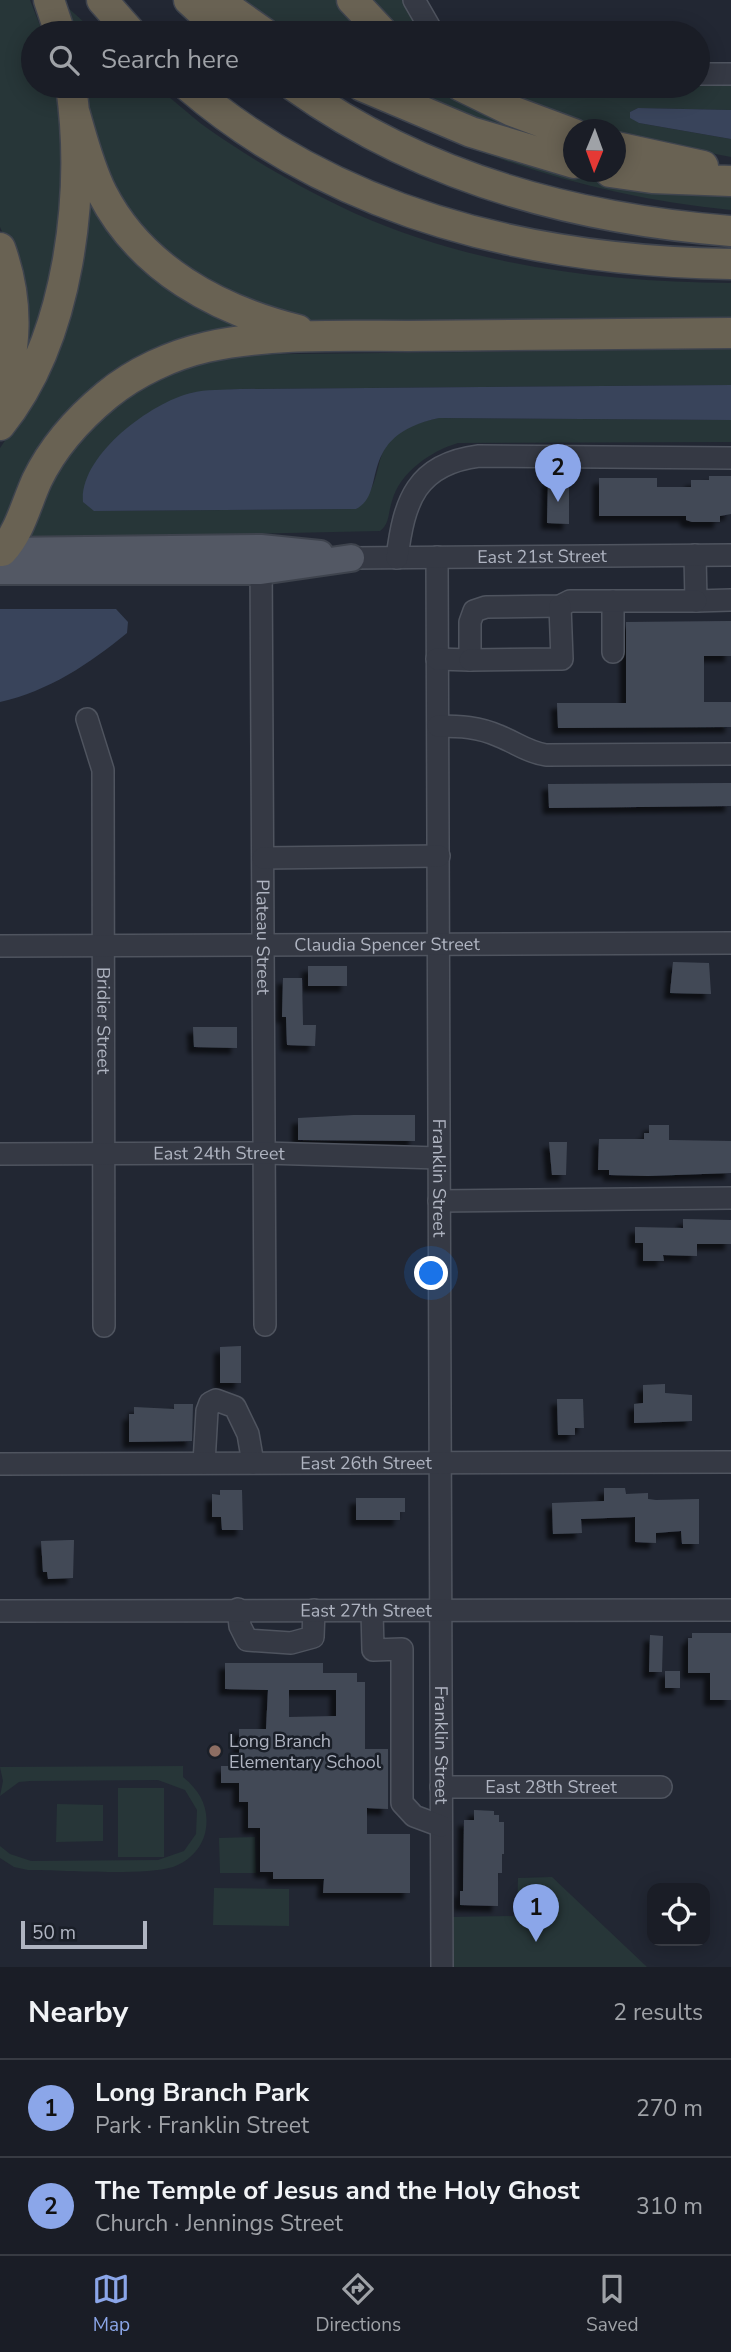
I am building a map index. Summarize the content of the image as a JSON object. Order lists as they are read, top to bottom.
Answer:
{
  "streets": {
    "main road": ["East 21st Street"],
    "street": [
      "Plateau Street",
      "Claudia Spencer Street",
      "Bridier Street",
      "East 24th Street",
      "Franklin Street",
      "East 26th Street",
      "East 27th Street",
      "East 28th Street"
    ]
  },
  "crossings": [
    ["East 21st Street", "Plateau Street"],
    ["East 21st Street", "Franklin Street"],
    ["Plateau Street", "Claudia Spencer Street"],
    ["Plateau Street", "East 24th Street"],
    ["Claudia Spencer Street", "Bridier Street"],
    ["Claudia Spencer Street", "Franklin Street"],
    ["Bridier Street", "East 24th Street"],
    ["East 24th Street", "Franklin Street"],
    ["Franklin Street", "East 26th Street"],
    ["Franklin Street", "East 27th Street"],
    ["Franklin Street", "East 28th Street"]
  ],
  "places": ["Long Branch Elementary School"],
  "scale_bar": "50 m",
  "north": "bottom",
  "page": {
    "search": "Search here",
    "pins": ["2", "1"],
    "scale": "50 m",
    "heading": ["Nearby", "2 results"],
    "list": [
      {
        "mark": "1",
        "name": "Long Branch Park",
        "note": "Park · Franklin Street",
        "value": "270 m"
      },
      {
        "mark": "2",
        "name": "The Temple of Jesus and the Holy Ghost",
        "note": "Church · Jennings Street",
        "value": "310 m"
      }
    ],
    "nav": ["Map", "Directions", "Saved"]
  }
}
